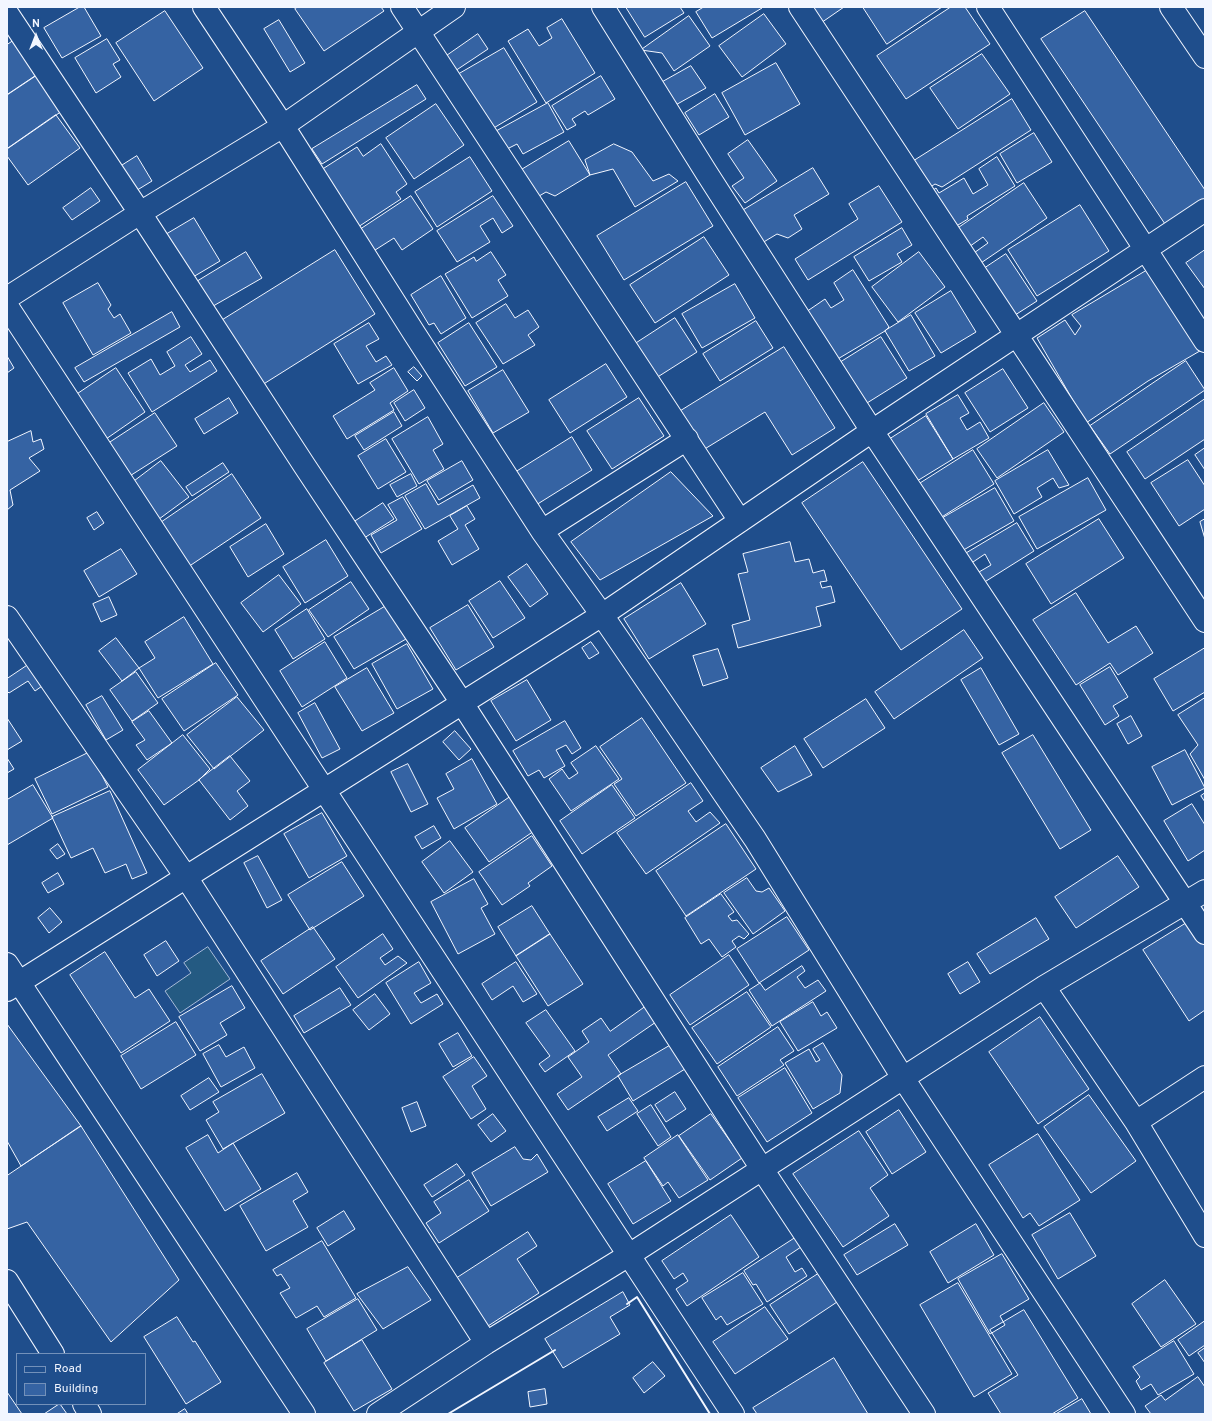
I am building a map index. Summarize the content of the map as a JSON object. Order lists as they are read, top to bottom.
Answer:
{
  "legend": ["Road", "Building"],
  "north": "top"
}
